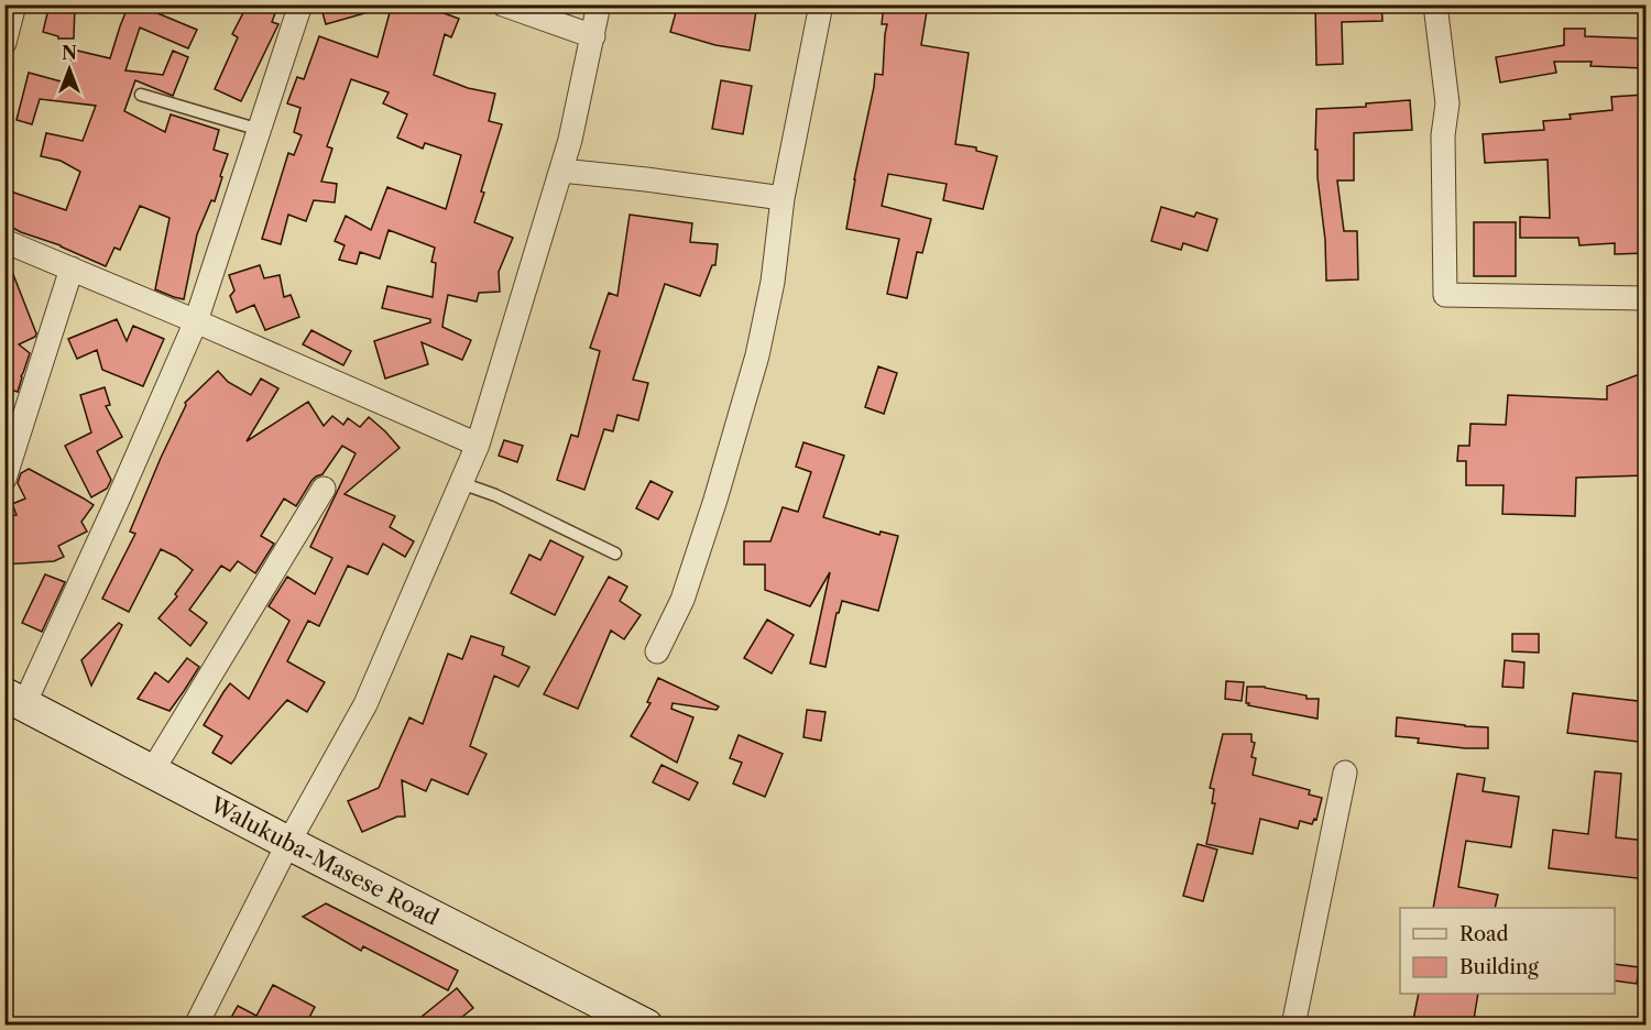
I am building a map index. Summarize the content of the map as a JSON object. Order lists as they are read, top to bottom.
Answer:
{
  "streets": {
    "street": ["Walukuba-Masese Road"]
  },
  "legend": ["Road", "Building"],
  "north": "top"
}
